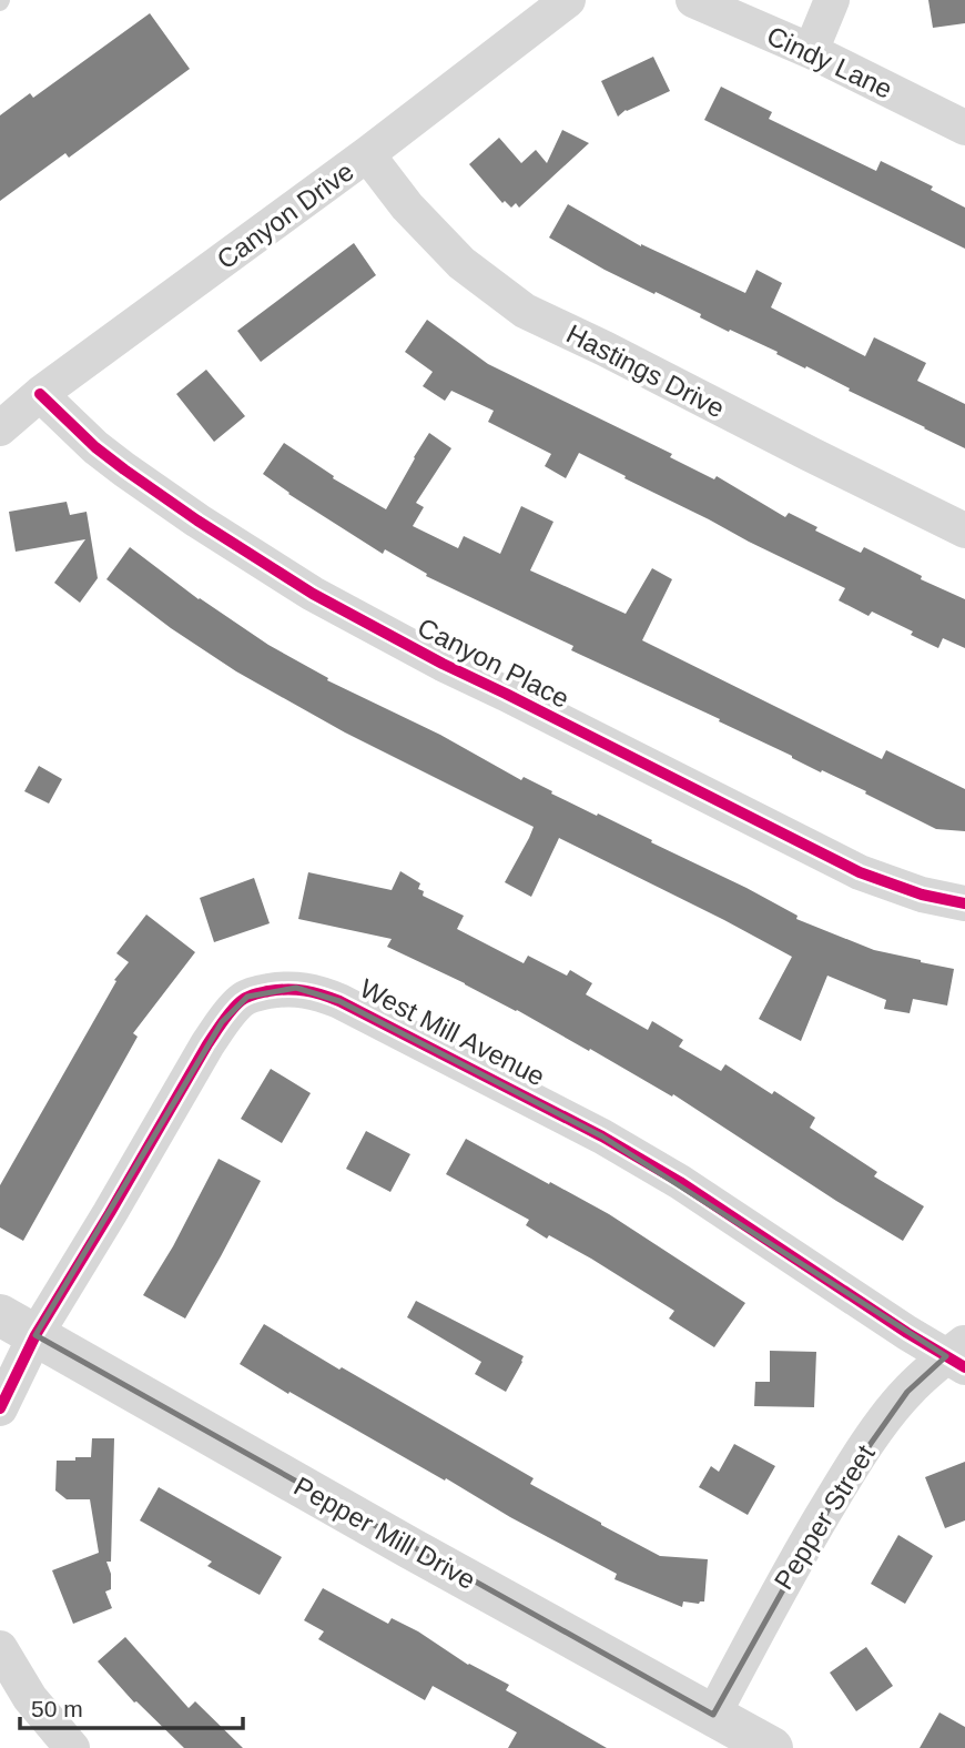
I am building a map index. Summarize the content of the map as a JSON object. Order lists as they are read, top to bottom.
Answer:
{
  "streets": {
    "street": [
      "Cindy Lane",
      "Canyon Drive",
      "Hastings Drive",
      "Canyon Place",
      "West Mill Avenue",
      "Pepper Street",
      "Pepper Mill Drive"
    ]
  },
  "crossings": [
    ["Canyon Drive", "Hastings Drive"],
    ["Canyon Drive", "Canyon Place"],
    ["West Mill Avenue", "Pepper Street"],
    ["West Mill Avenue", "Pepper Mill Drive"],
    ["Pepper Street", "Pepper Mill Drive"]
  ],
  "scale_bar": "50 m"
}
